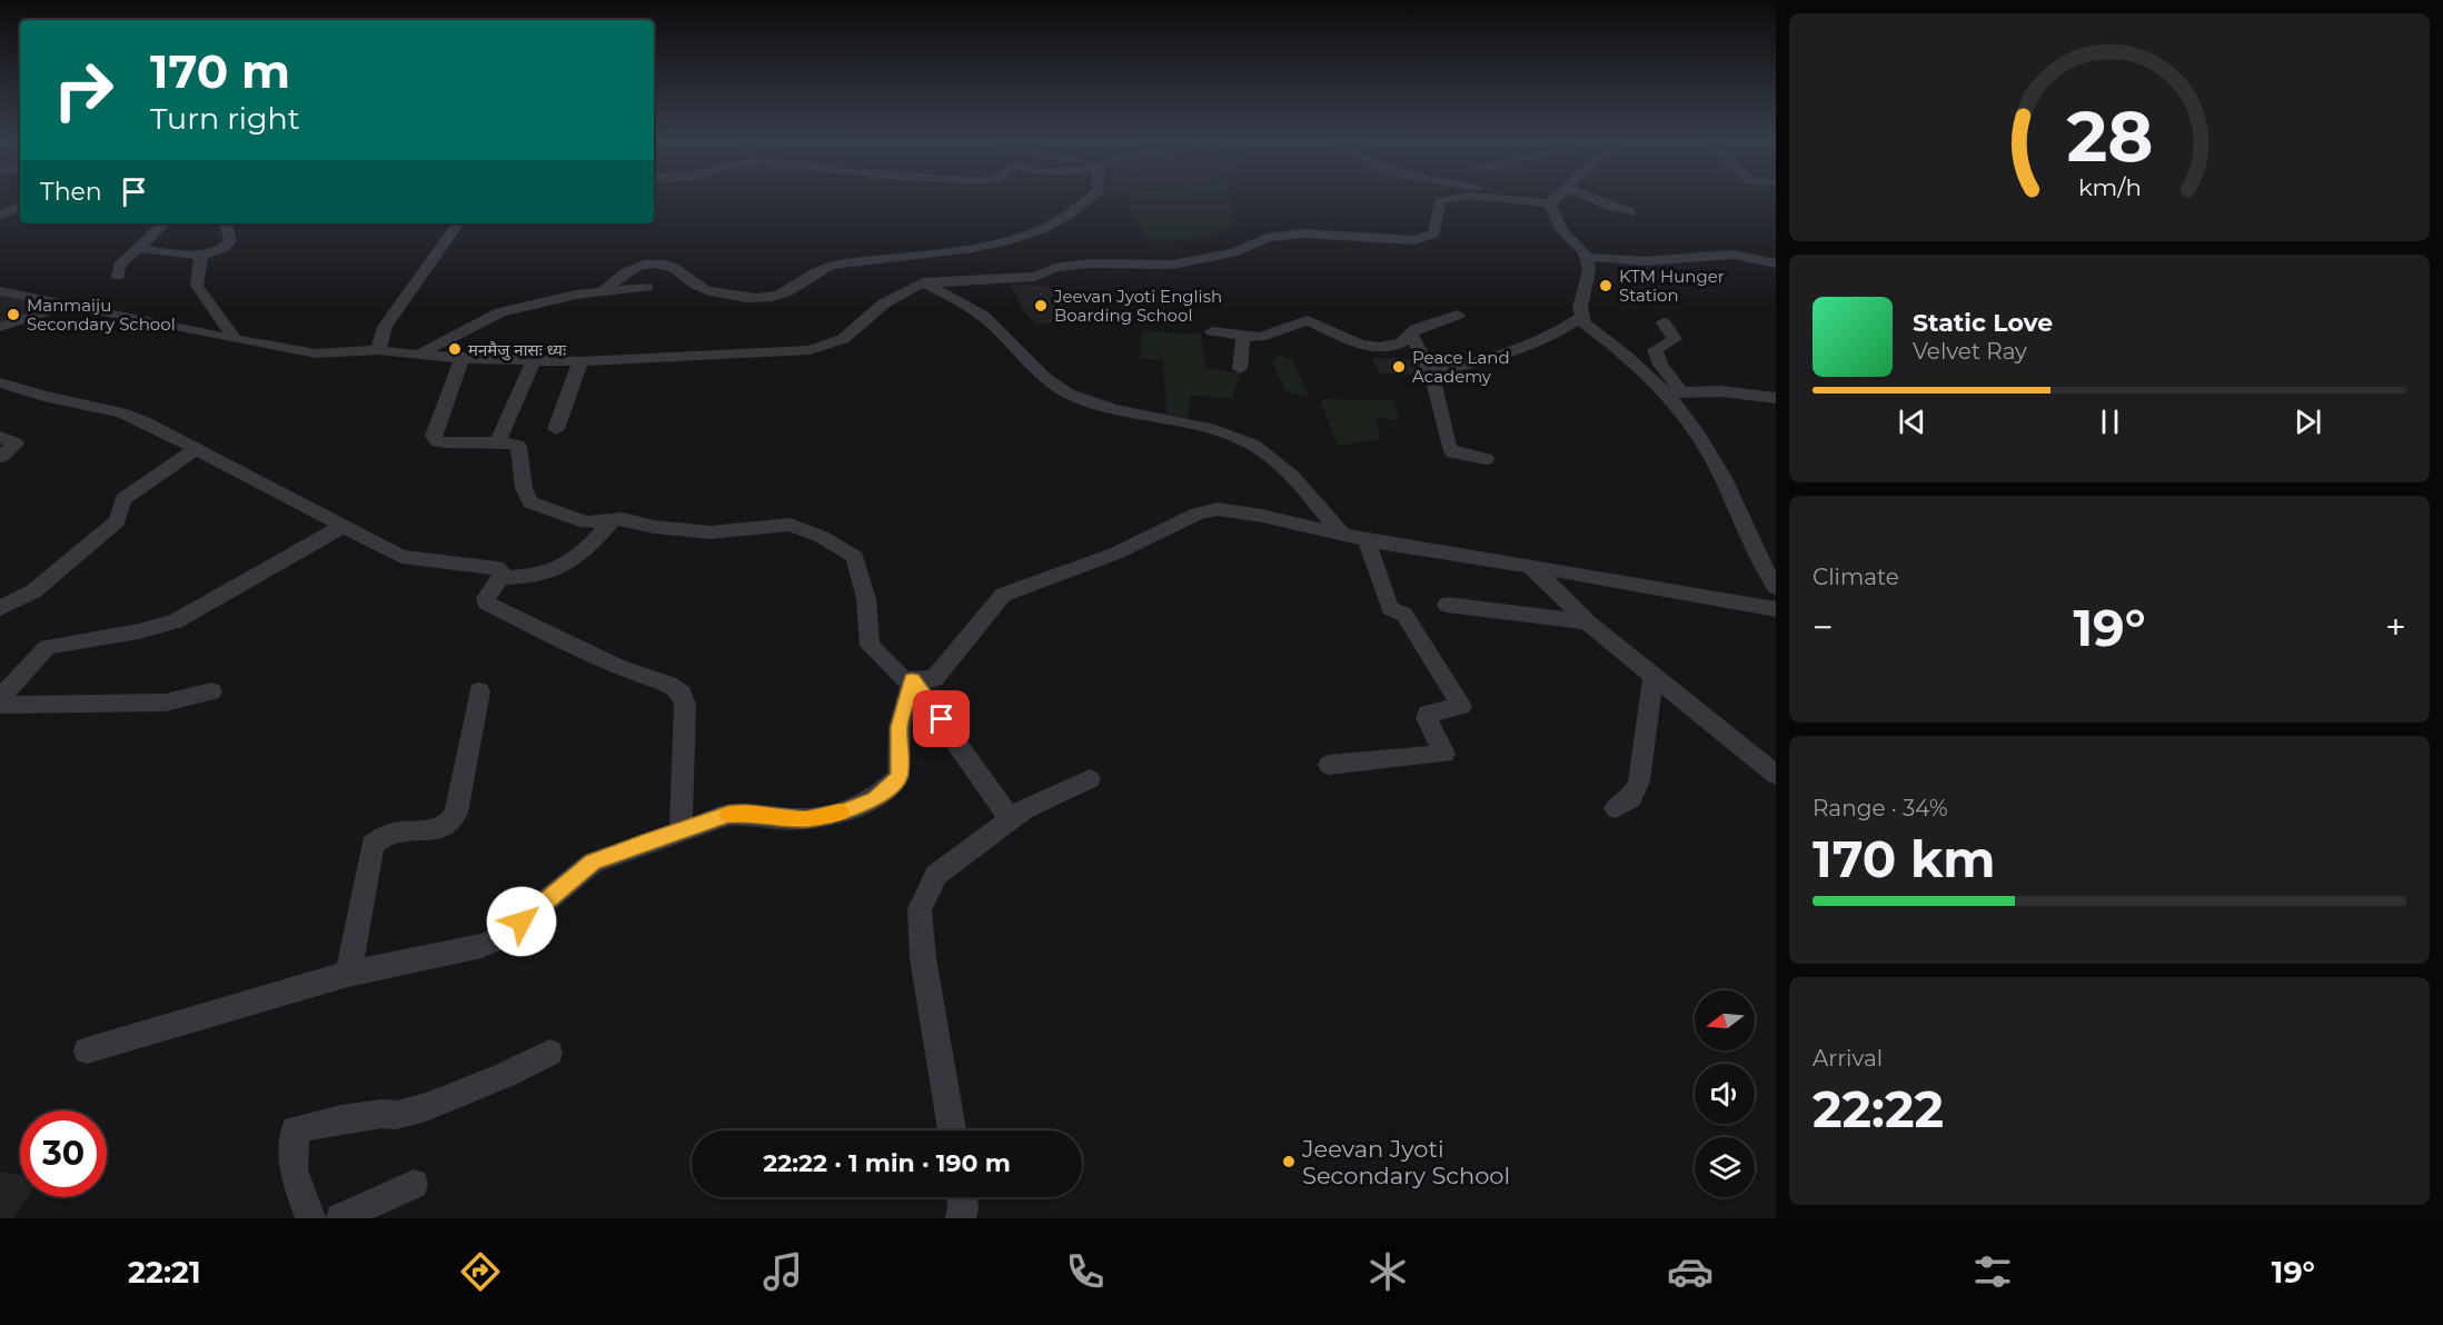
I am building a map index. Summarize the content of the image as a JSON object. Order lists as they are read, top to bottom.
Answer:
{
  "places": [
    "KTM Hunger Station",
    "Jeevan Jyoti English Boarding School",
    "Manmaiju Secondary School",
    "मनमैजु नासः ध्यः",
    "Peace Land Academy",
    "Jeevan Jyoti Secondary School"
  ],
  "north": "left",
  "page": {
    "turn": ["170 m", "Turn right"],
    "then": "Then",
    "song": ["Static Love", "Velvet Ray"],
    "tile": [
      "Climate",
      ["Range · 34%", "170 km"],
      ["Arrival", "22:22"]
    ],
    "heat": ["−", "19°", "+"],
    "limit": "30",
    "trip": "22:22 · 1 min · 190 m",
    "tabs": ["22:21", "19°"],
    "gauge": ["28", "km/h"]
  }
}
